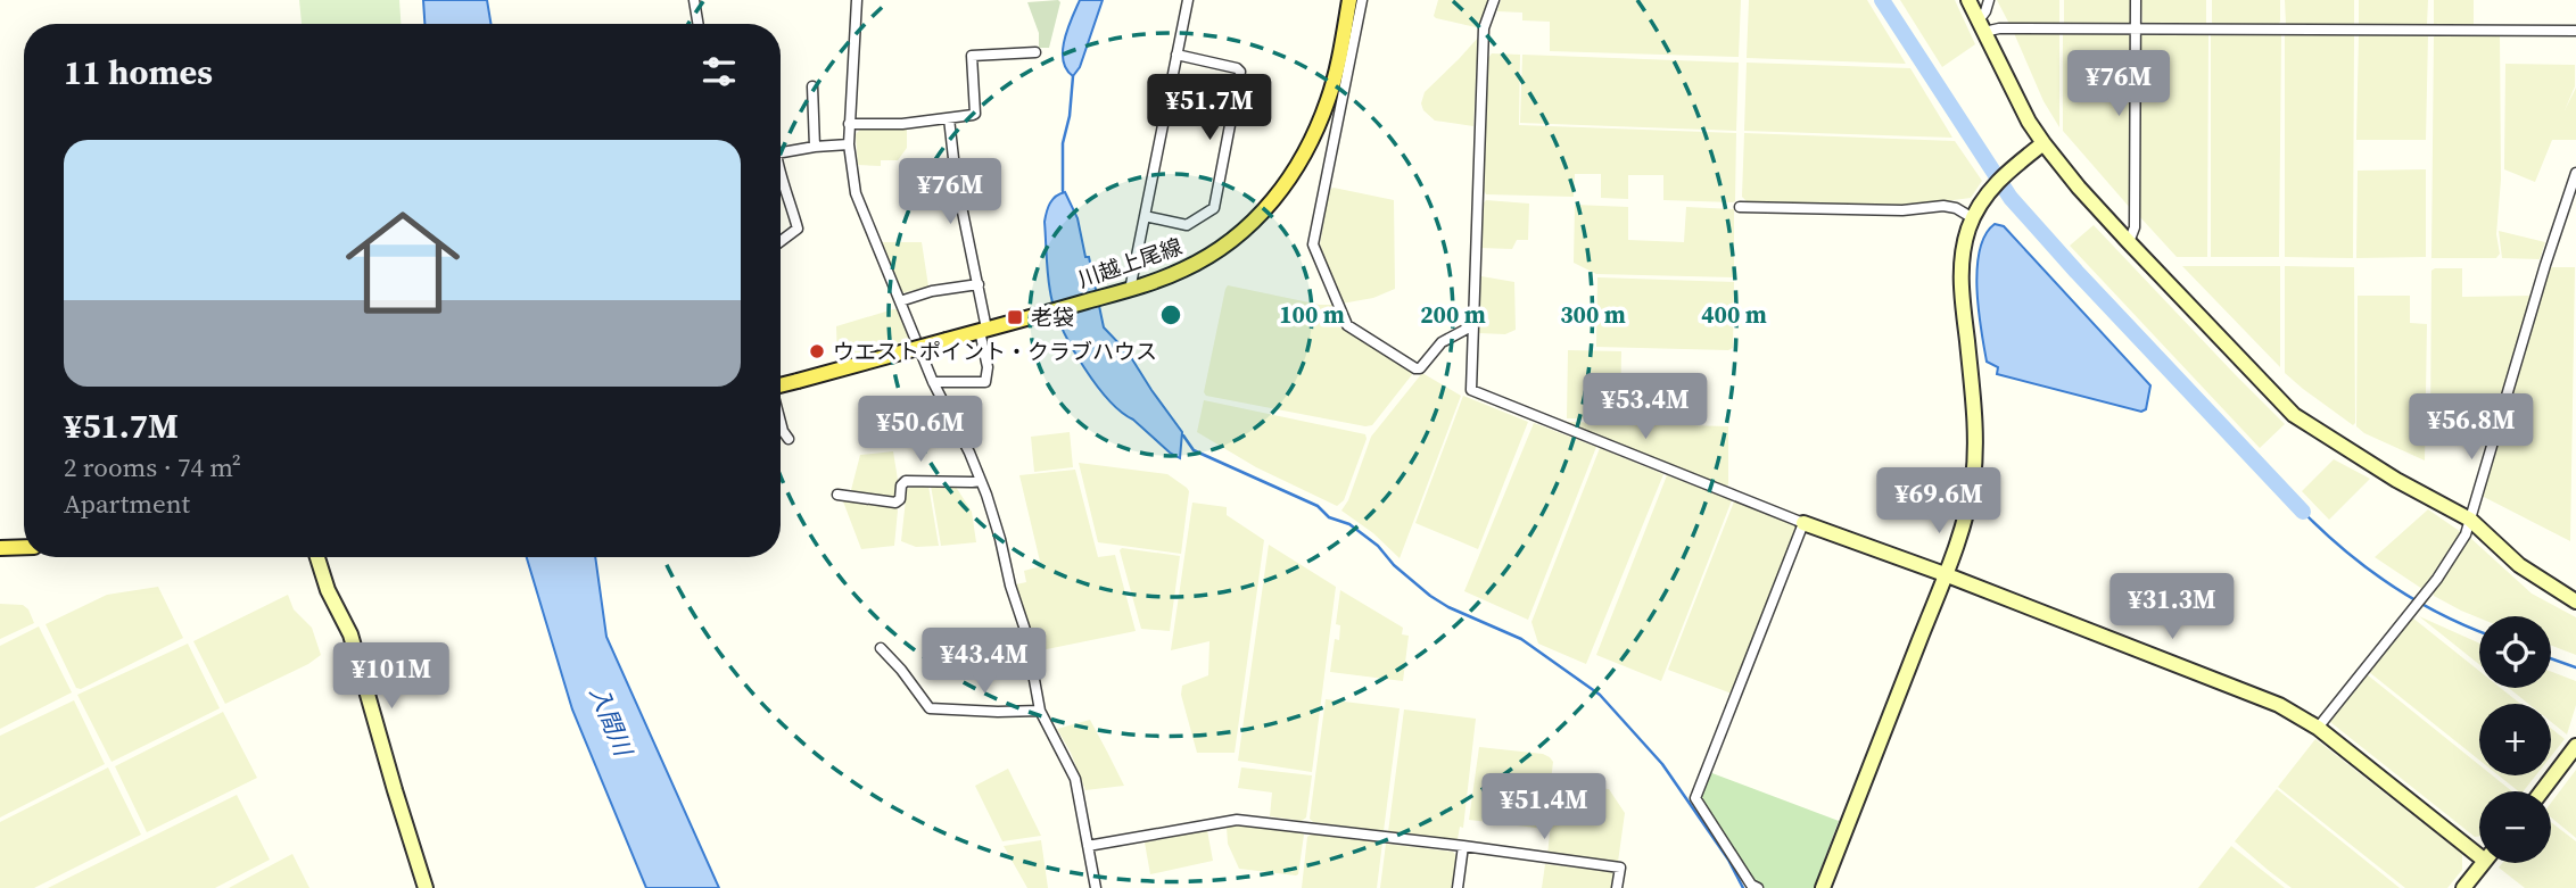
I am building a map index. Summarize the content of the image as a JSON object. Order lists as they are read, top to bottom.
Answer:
{
  "streets": {
    "main road": ["川越上尾線"]
  },
  "water": ["入間川"],
  "places": {
    "transit": ["老袋"],
    "other": ["ウエストポイント・クラブハウス"]
  },
  "page": {
    "heading": "11 homes",
    "price": [
      "¥76M",
      "¥51.7M",
      "¥76M",
      "¥53.4M",
      "¥56.8M",
      "¥50.6M",
      "¥69.6M",
      "¥31.3M",
      "¥43.4M",
      "¥101M",
      "¥51.4M"
    ],
    "list": [
      {
        "name": "¥51.7M",
        "note": "2 rooms · 74 m² · Apartment"
      }
    ],
    "map_buttons": ["+", "−"]
  },
  "rings": [
    "100 m",
    "200 m",
    "300 m",
    "400 m"
  ]
}
